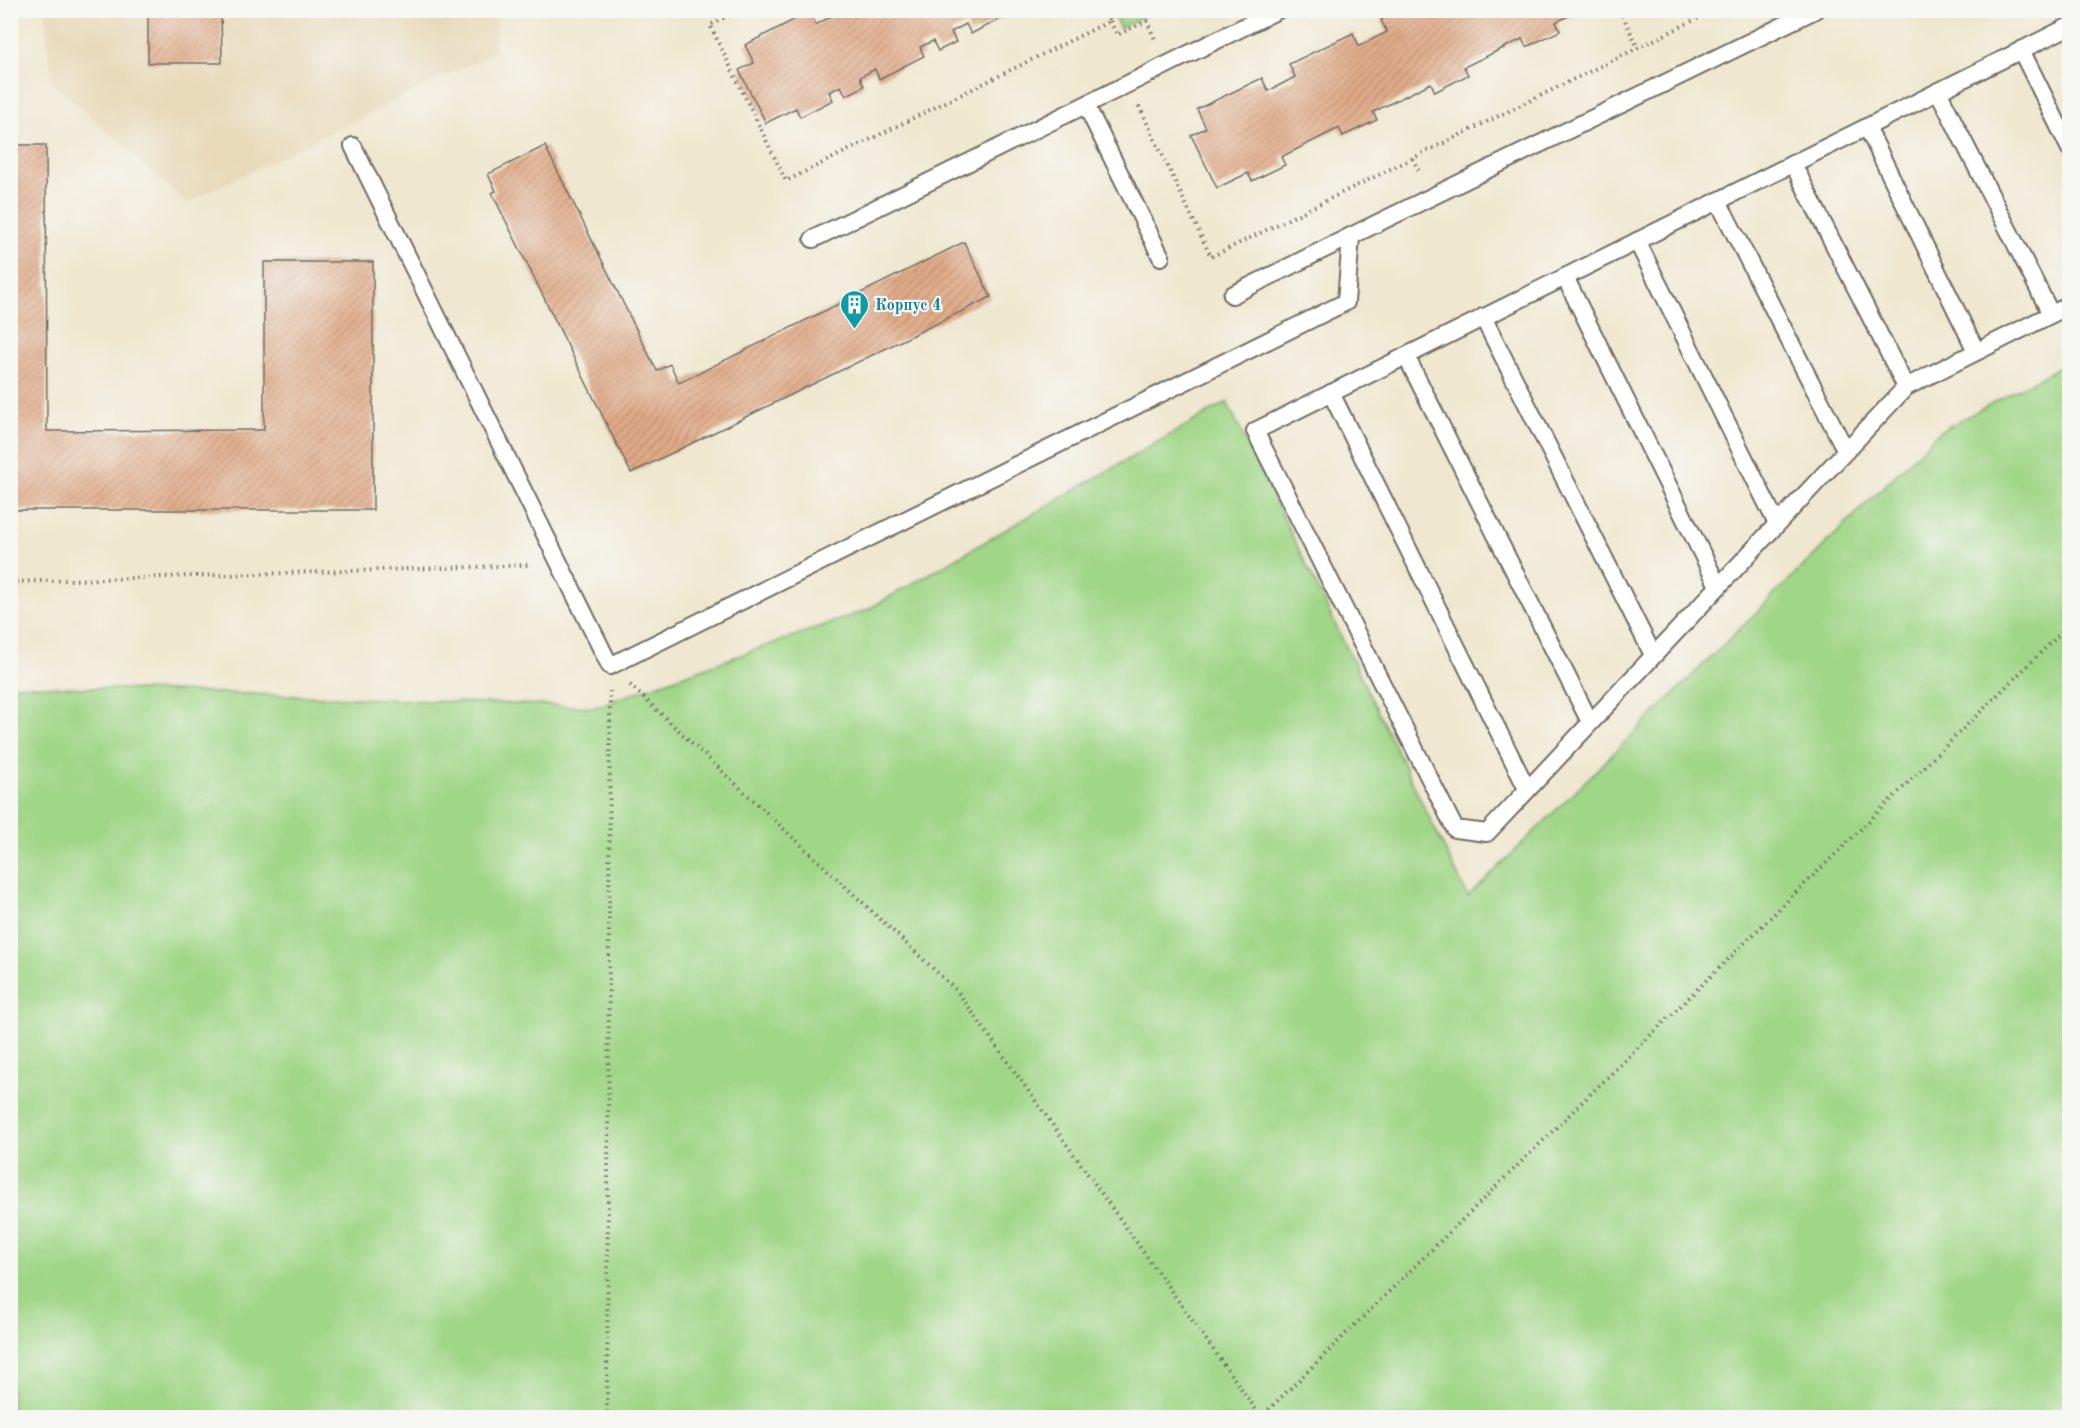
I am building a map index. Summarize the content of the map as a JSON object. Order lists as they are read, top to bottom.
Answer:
{
  "places": {
    "building": ["Корпус 4"]
  }
}
